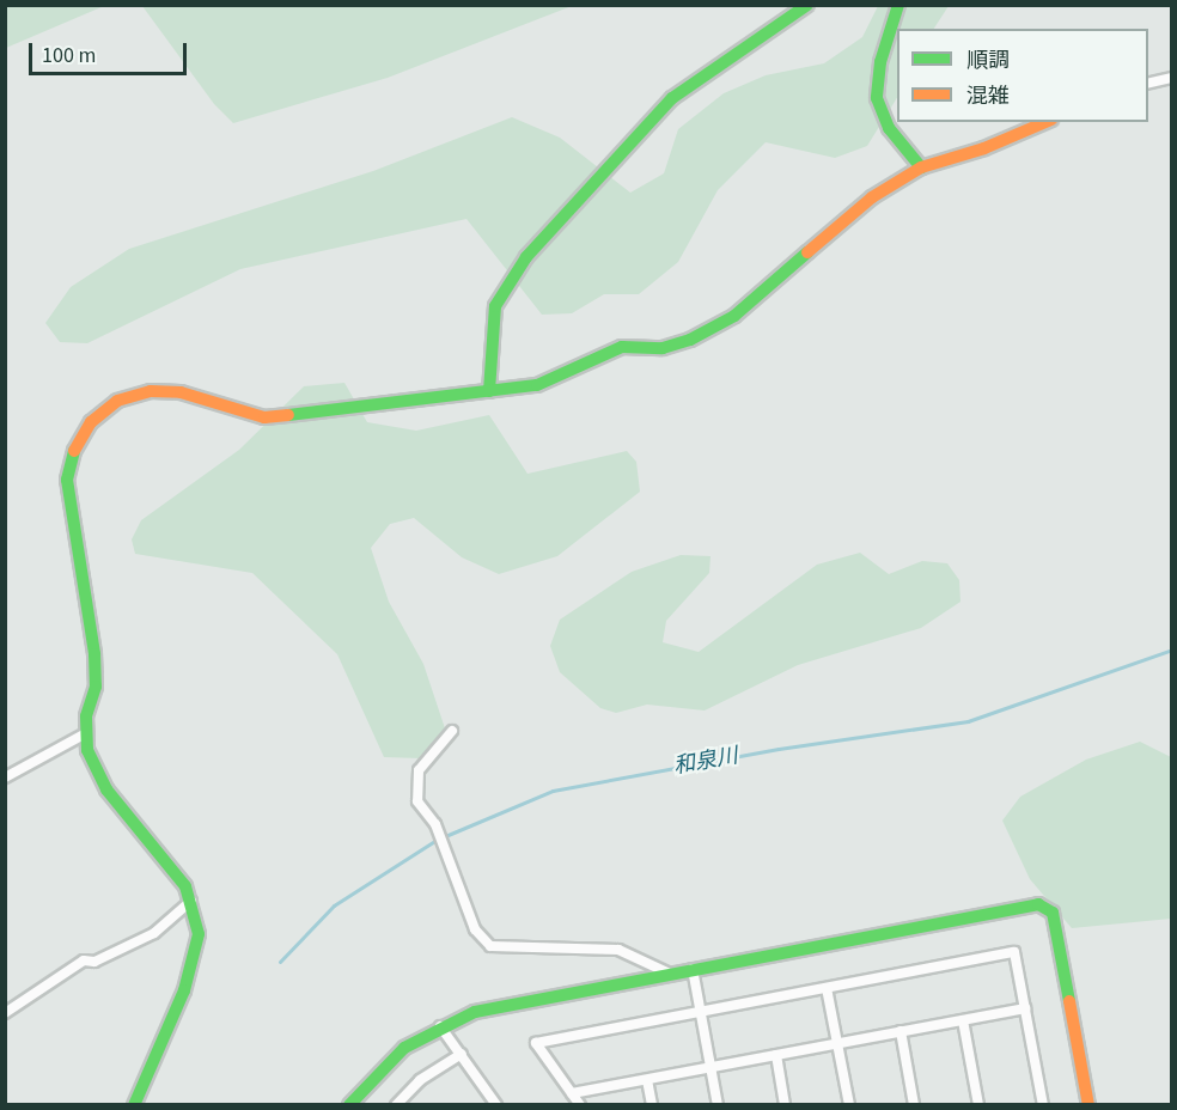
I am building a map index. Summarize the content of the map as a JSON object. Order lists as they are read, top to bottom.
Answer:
{
  "water": ["和泉川"],
  "legend": ["順調", "混雑"],
  "scale_bar": "100 m"
}
